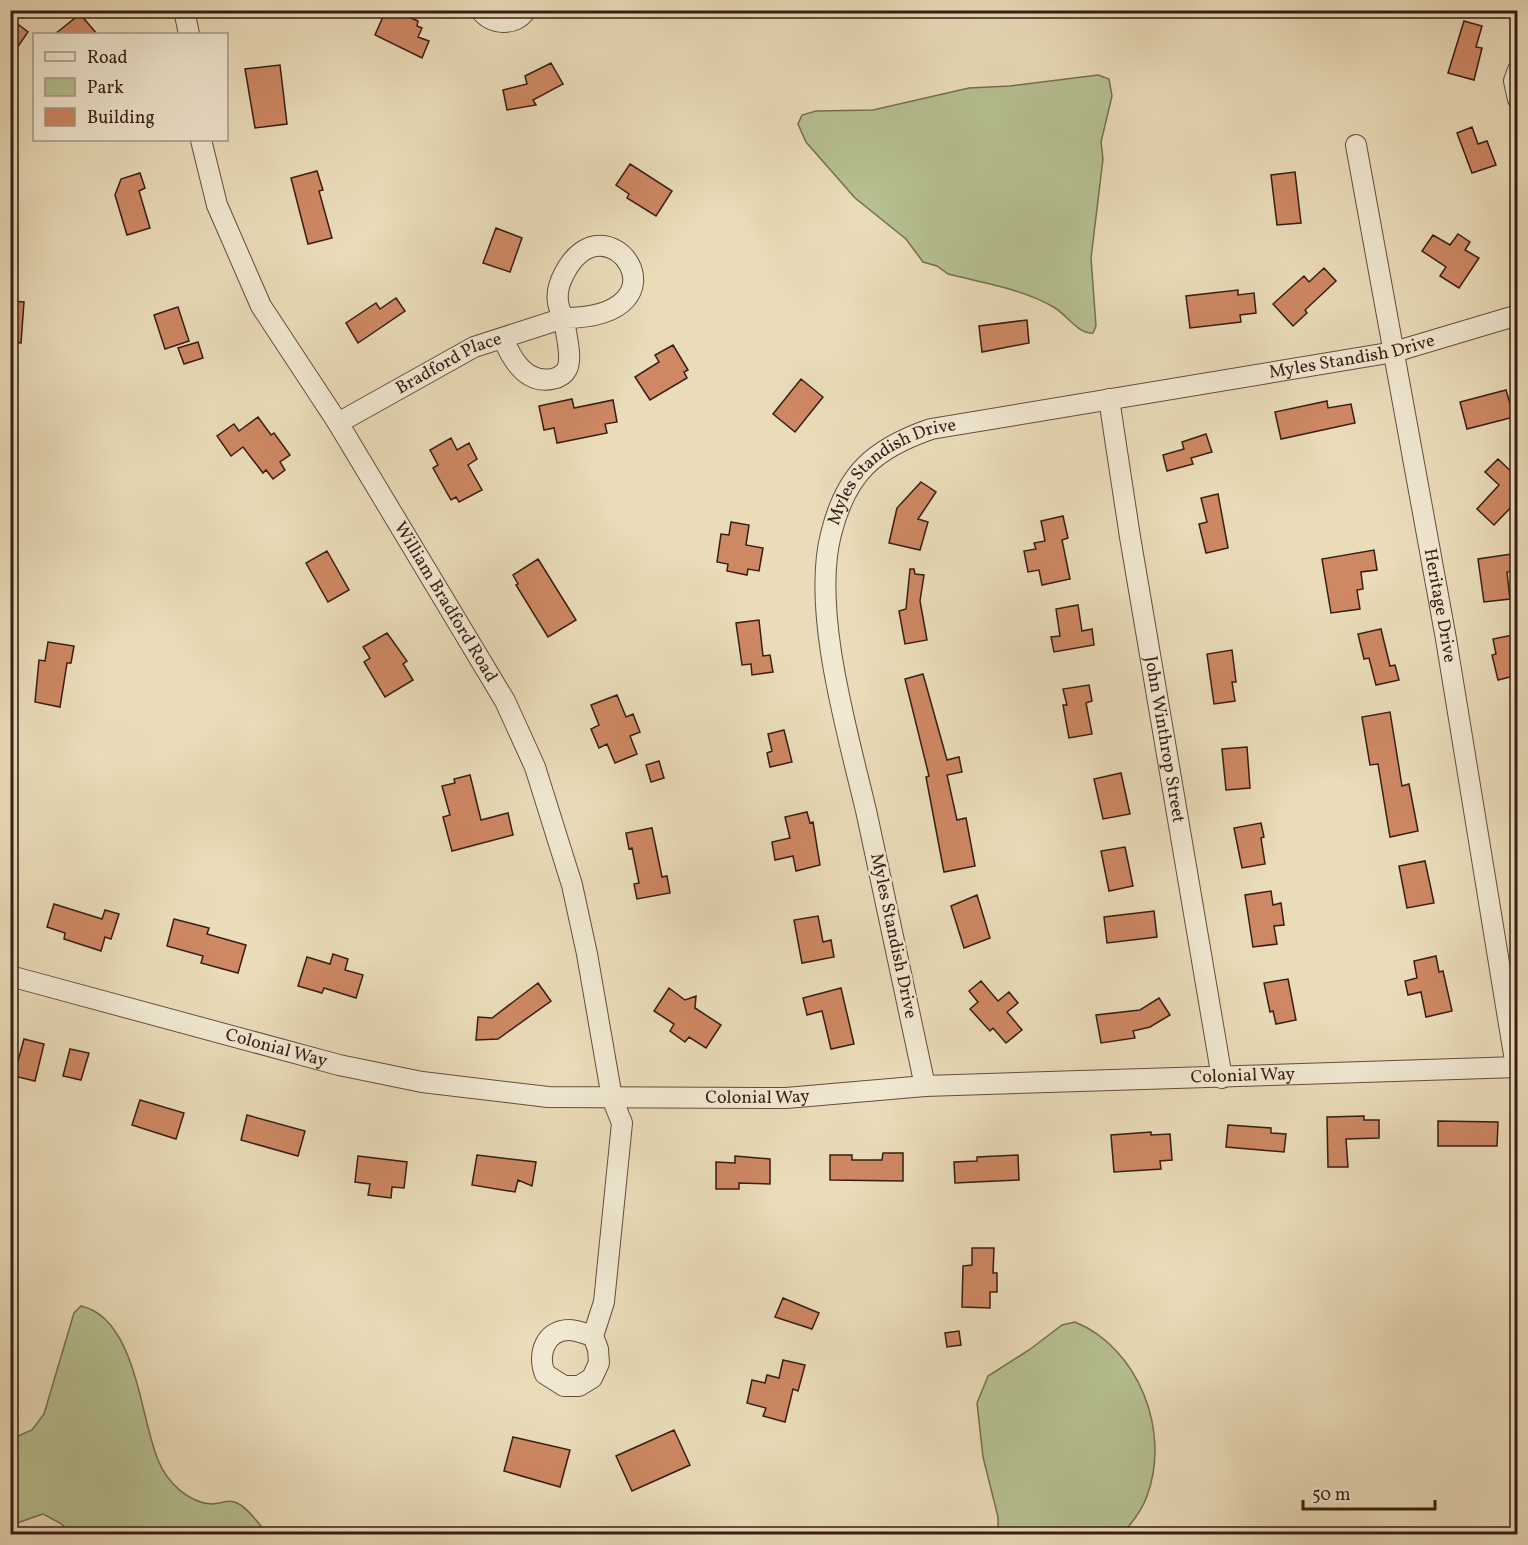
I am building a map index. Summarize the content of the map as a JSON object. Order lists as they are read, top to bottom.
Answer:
{
  "streets": {
    "street": [
      "Myles Standish Drive",
      "Bradford Place",
      "William Bradford Road",
      "Heritage Drive",
      "John Winthrop Street",
      "Colonial Way"
    ]
  },
  "crossings": [
    ["Myles Standish Drive", "Heritage Drive"],
    ["Myles Standish Drive", "John Winthrop Street"],
    ["Myles Standish Drive", "Colonial Way"],
    ["Bradford Place", "William Bradford Road"],
    ["William Bradford Road", "Colonial Way"],
    ["Heritage Drive", "Colonial Way"],
    ["John Winthrop Street", "Colonial Way"]
  ],
  "legend": ["Road", "Park", "Building"],
  "scale_bar": "50 m"
}
